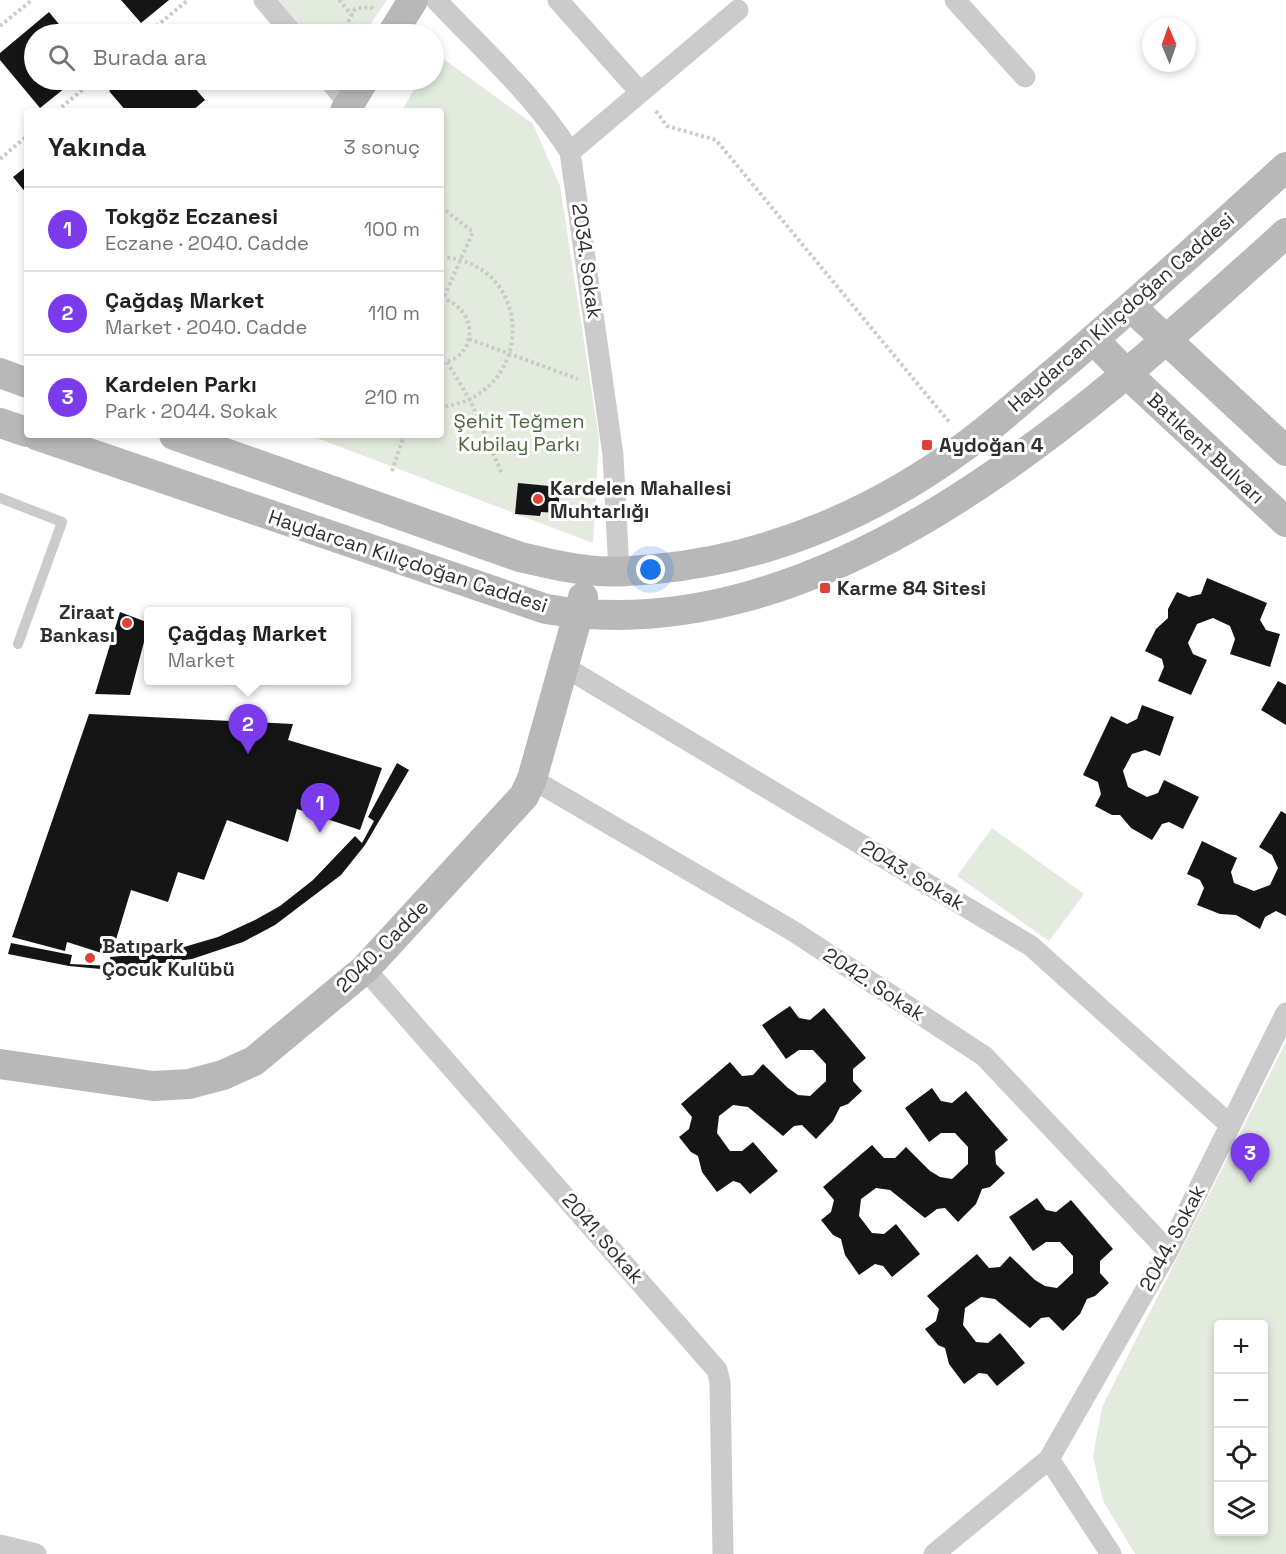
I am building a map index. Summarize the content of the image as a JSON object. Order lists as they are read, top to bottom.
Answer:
{
  "streets": {
    "main road": ["Haydarcan Kılıçdoğan Caddesi", "Batıkent Bulvarı", "2040. Cadde"],
    "street": [
      "2034. Sokak",
      "2043. Sokak",
      "2042. Sokak",
      "2041. Sokak",
      "2044. Sokak"
    ]
  },
  "crossings": [
    ["2034. Sokak", "Haydarcan Kılıçdoğan Caddesi"],
    ["Haydarcan Kılıçdoğan Caddesi", "Batıkent Bulvarı"],
    ["Haydarcan Kılıçdoğan Caddesi", "2040. Cadde"],
    ["2043. Sokak", "2040. Cadde"],
    ["2043. Sokak", "2044. Sokak"],
    ["2040. Cadde", "2042. Sokak"],
    ["2040. Cadde", "2041. Sokak"],
    ["2042. Sokak", "2044. Sokak"]
  ],
  "parks": ["Şehit Teğmen Kubilay Parkı"],
  "places": {
    "transit": ["Aydoğan 4", "Karme 84 Sitesi"],
    "other": ["Kardelen Mahallesi Muhtarlığı", "Ziraat Bankası", "Batıpark Çocuk Kulübü"]
  },
  "north": "top",
  "page": {
    "search": "Burada ara",
    "heading": ["Yakında", "3 sonuç"],
    "list": [
      {
        "mark": "1",
        "name": "Tokgöz Eczanesi",
        "note": "Eczane · 2040. Cadde",
        "value": "100 m"
      },
      {
        "mark": "2",
        "name": "Çağdaş Market",
        "note": "Market · 2040. Cadde",
        "value": "110 m"
      },
      {
        "mark": "3",
        "name": "Kardelen Parkı",
        "note": "Park · 2044. Sokak",
        "value": "210 m"
      }
    ],
    "popup": ["Çağdaş Market", "Market"],
    "pins": ["2", "1", "3"],
    "map_buttons": ["+", "−"]
  }
}
